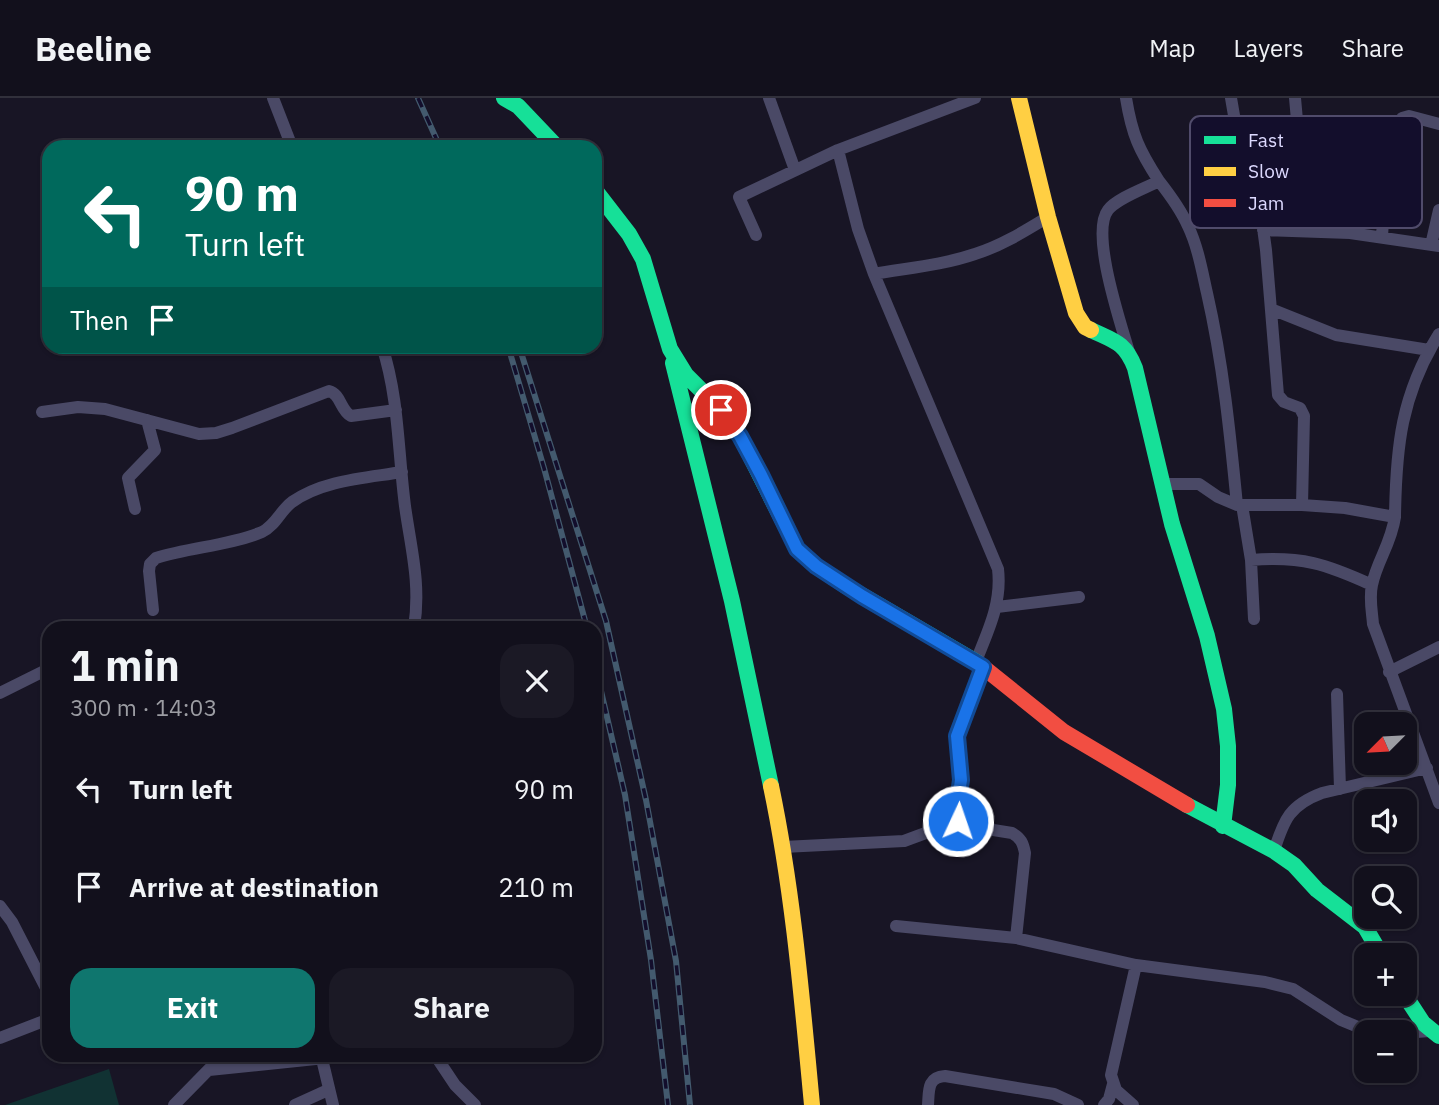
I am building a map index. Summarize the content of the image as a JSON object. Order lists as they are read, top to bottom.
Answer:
{
  "legend": ["Fast", "Slow", "Jam"],
  "north": "bottom left",
  "page": {
    "header": "Beeline",
    "nav": ["Map", "Layers", "Share"],
    "turn": ["90 m", "Turn left"],
    "then": "Then",
    "heading": ["1 min", "300 m · 14:03"],
    "map_buttons": ["+", "−"],
    "list": [
      {
        "name": "Turn left",
        "value": "90 m"
      },
      {
        "name": "Arrive at destination",
        "value": "210 m"
      }
    ],
    "buttons": ["Exit", "Share"]
  }
}
